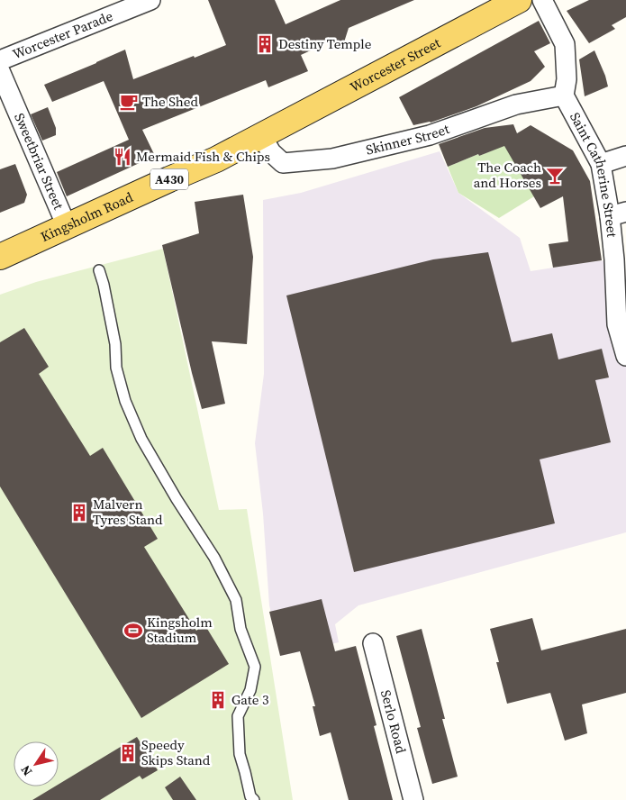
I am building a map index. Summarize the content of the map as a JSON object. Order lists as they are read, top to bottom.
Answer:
{
  "streets": {
    "main road": ["Worcester Street", "A430", "Kingsholm Road"],
    "street": [
      "Worcester Parade",
      "Skinner Street",
      "Sweetbriar Street",
      "Saint Catherine Street",
      "Serlo Road"
    ]
  },
  "crossings": [
    ["Worcester Street", "Skinner Street"],
    ["Worcester Street", "Kingsholm Road"],
    ["Skinner Street", "Saint Catherine Street"],
    ["Skinner Street", "Kingsholm Road"],
    ["Sweetbriar Street", "Kingsholm Road"]
  ],
  "places": {
    "building": [
      "Destiny Temple",
      "Malvern Tyres Stand",
      "Gate 3",
      "Speedy Skips Stand"
    ],
    "cafe": ["The Shed"],
    "restaurant": ["Mermaid Fish & Chips"],
    "bar": ["The Coach and Horses"],
    "sports": ["Kingsholm Stadium"]
  },
  "north": "bottom left"
}
